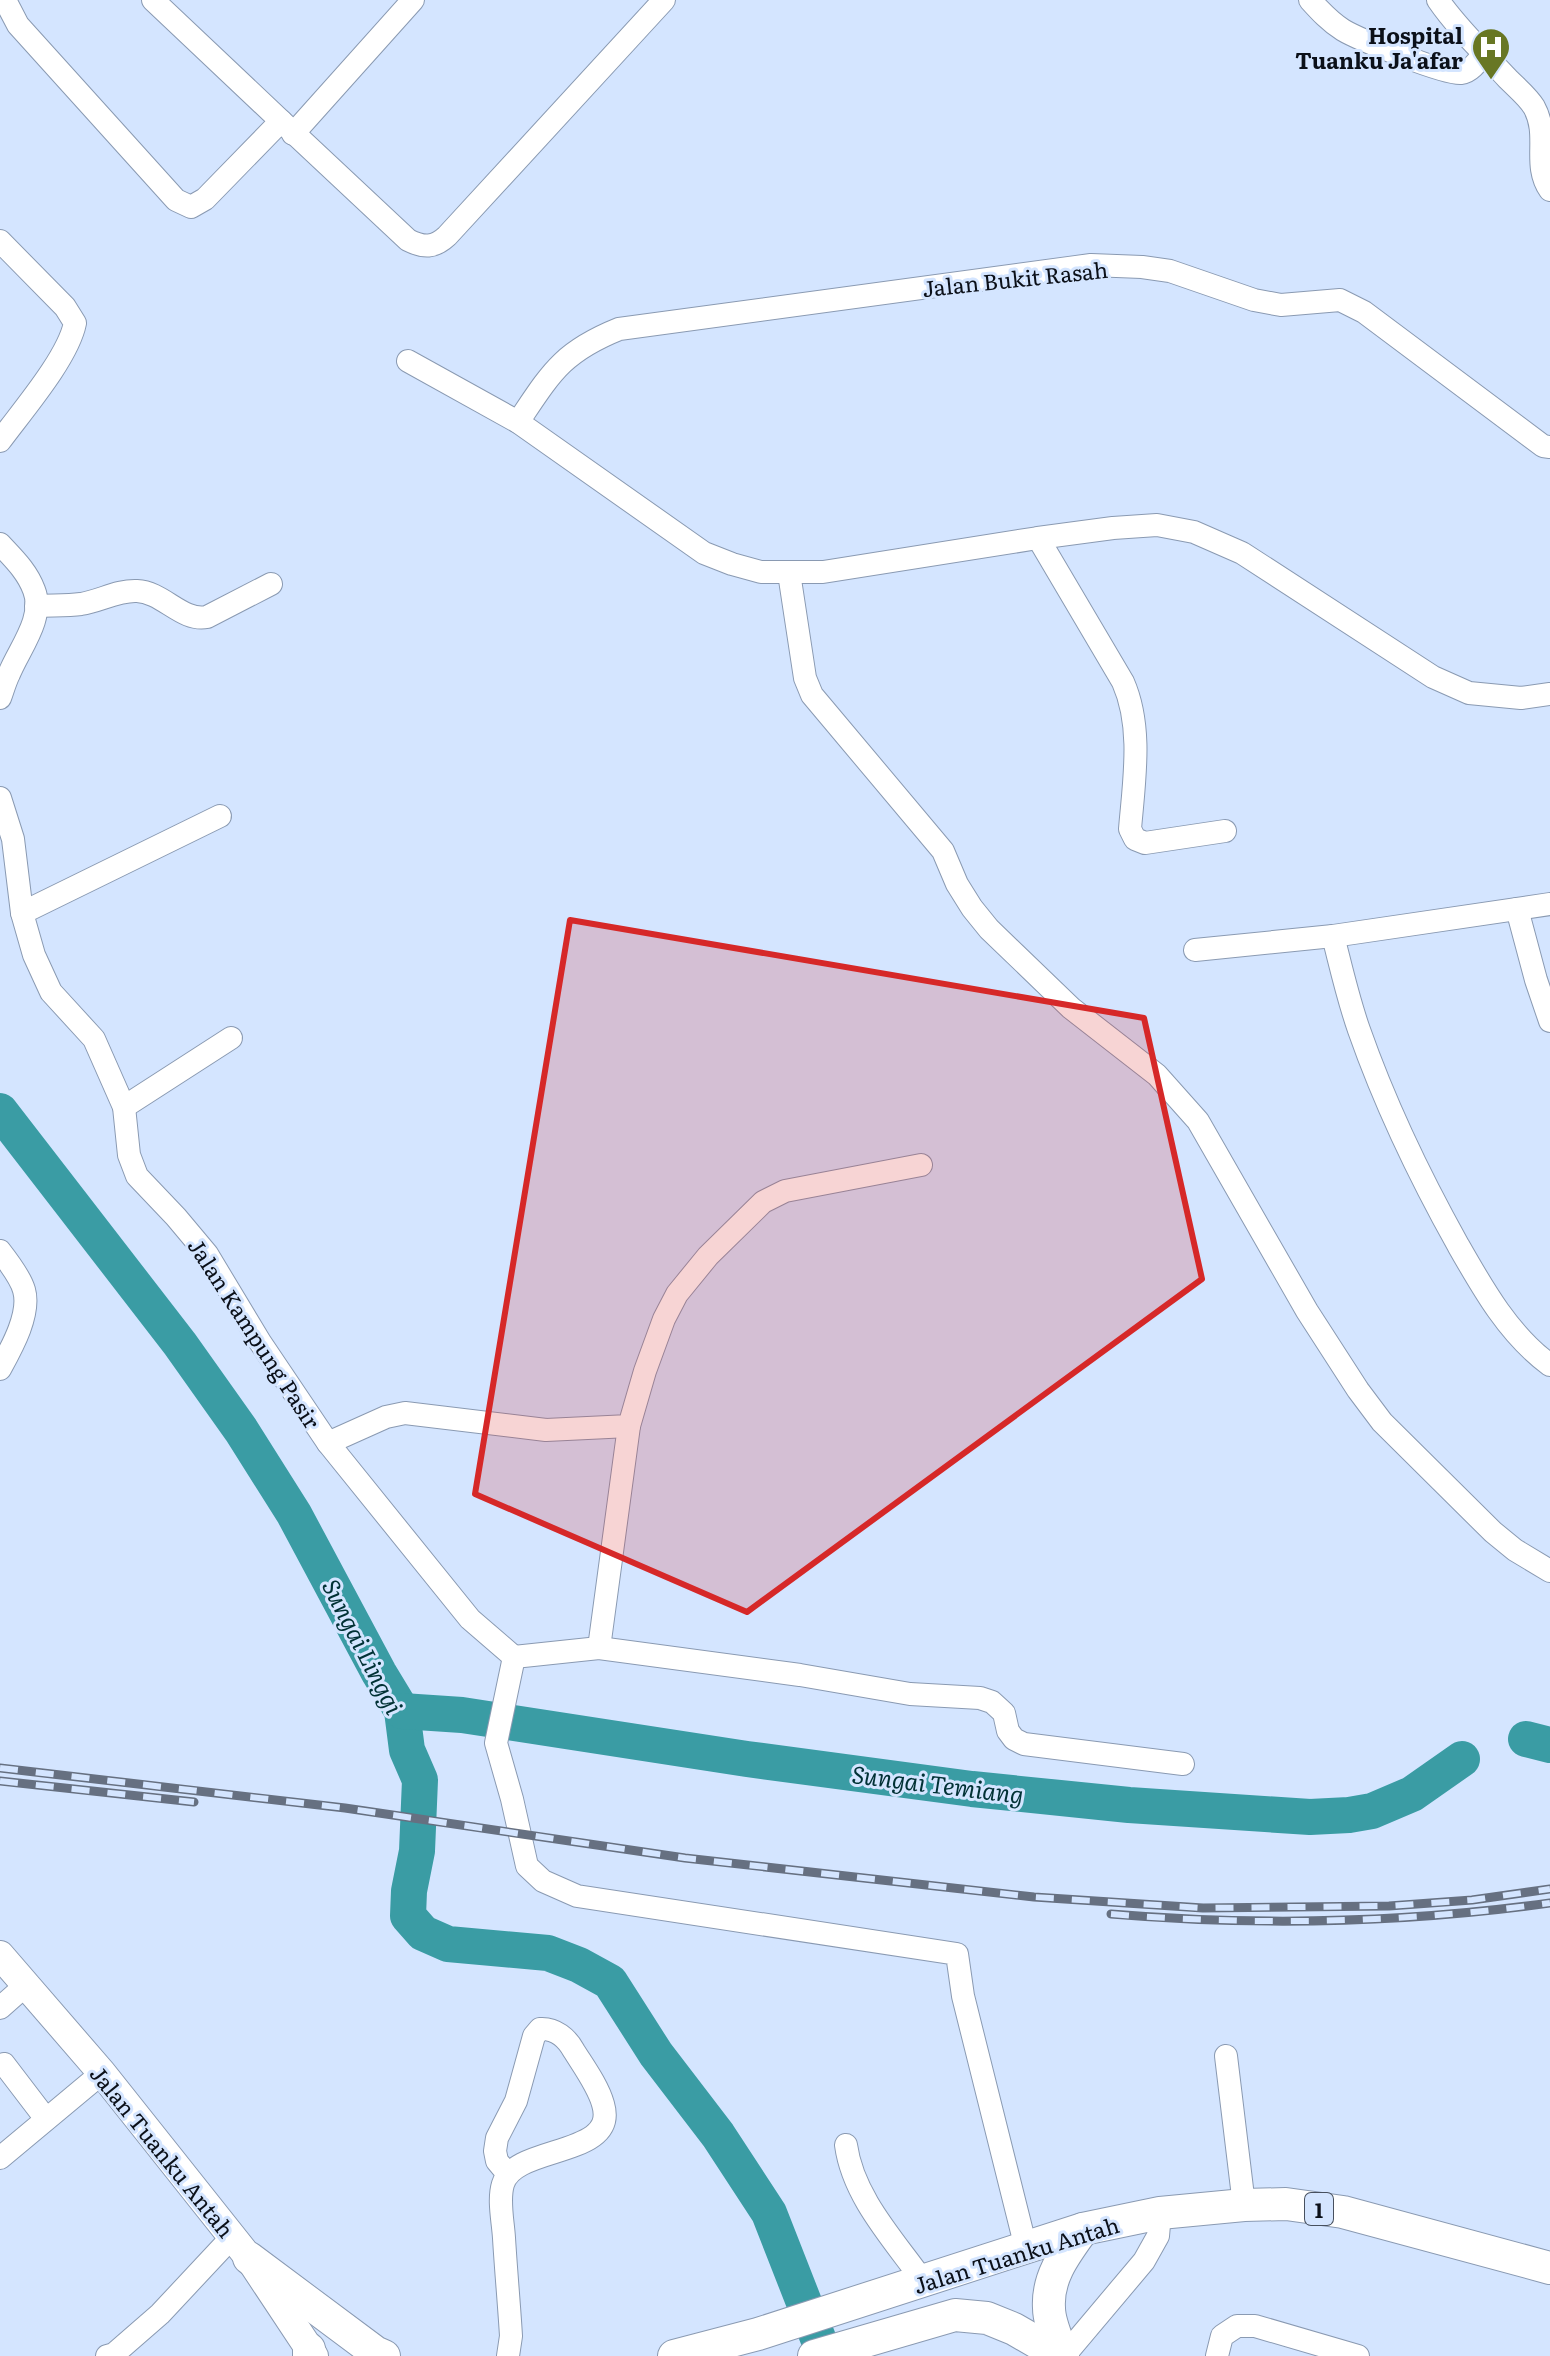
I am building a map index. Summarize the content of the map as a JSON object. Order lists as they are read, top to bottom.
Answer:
{
  "streets": {
    "highway": ["Jalan Tuanku Antah", "1"],
    "street": ["Jalan Bukit Rasah", "Jalan Kampung Pasir"]
  },
  "water": ["Sungai Linggi", "Sungai Temiang"],
  "places": {
    "hospital": ["Hospital Tuanku Ja'afar"]
  }
}
